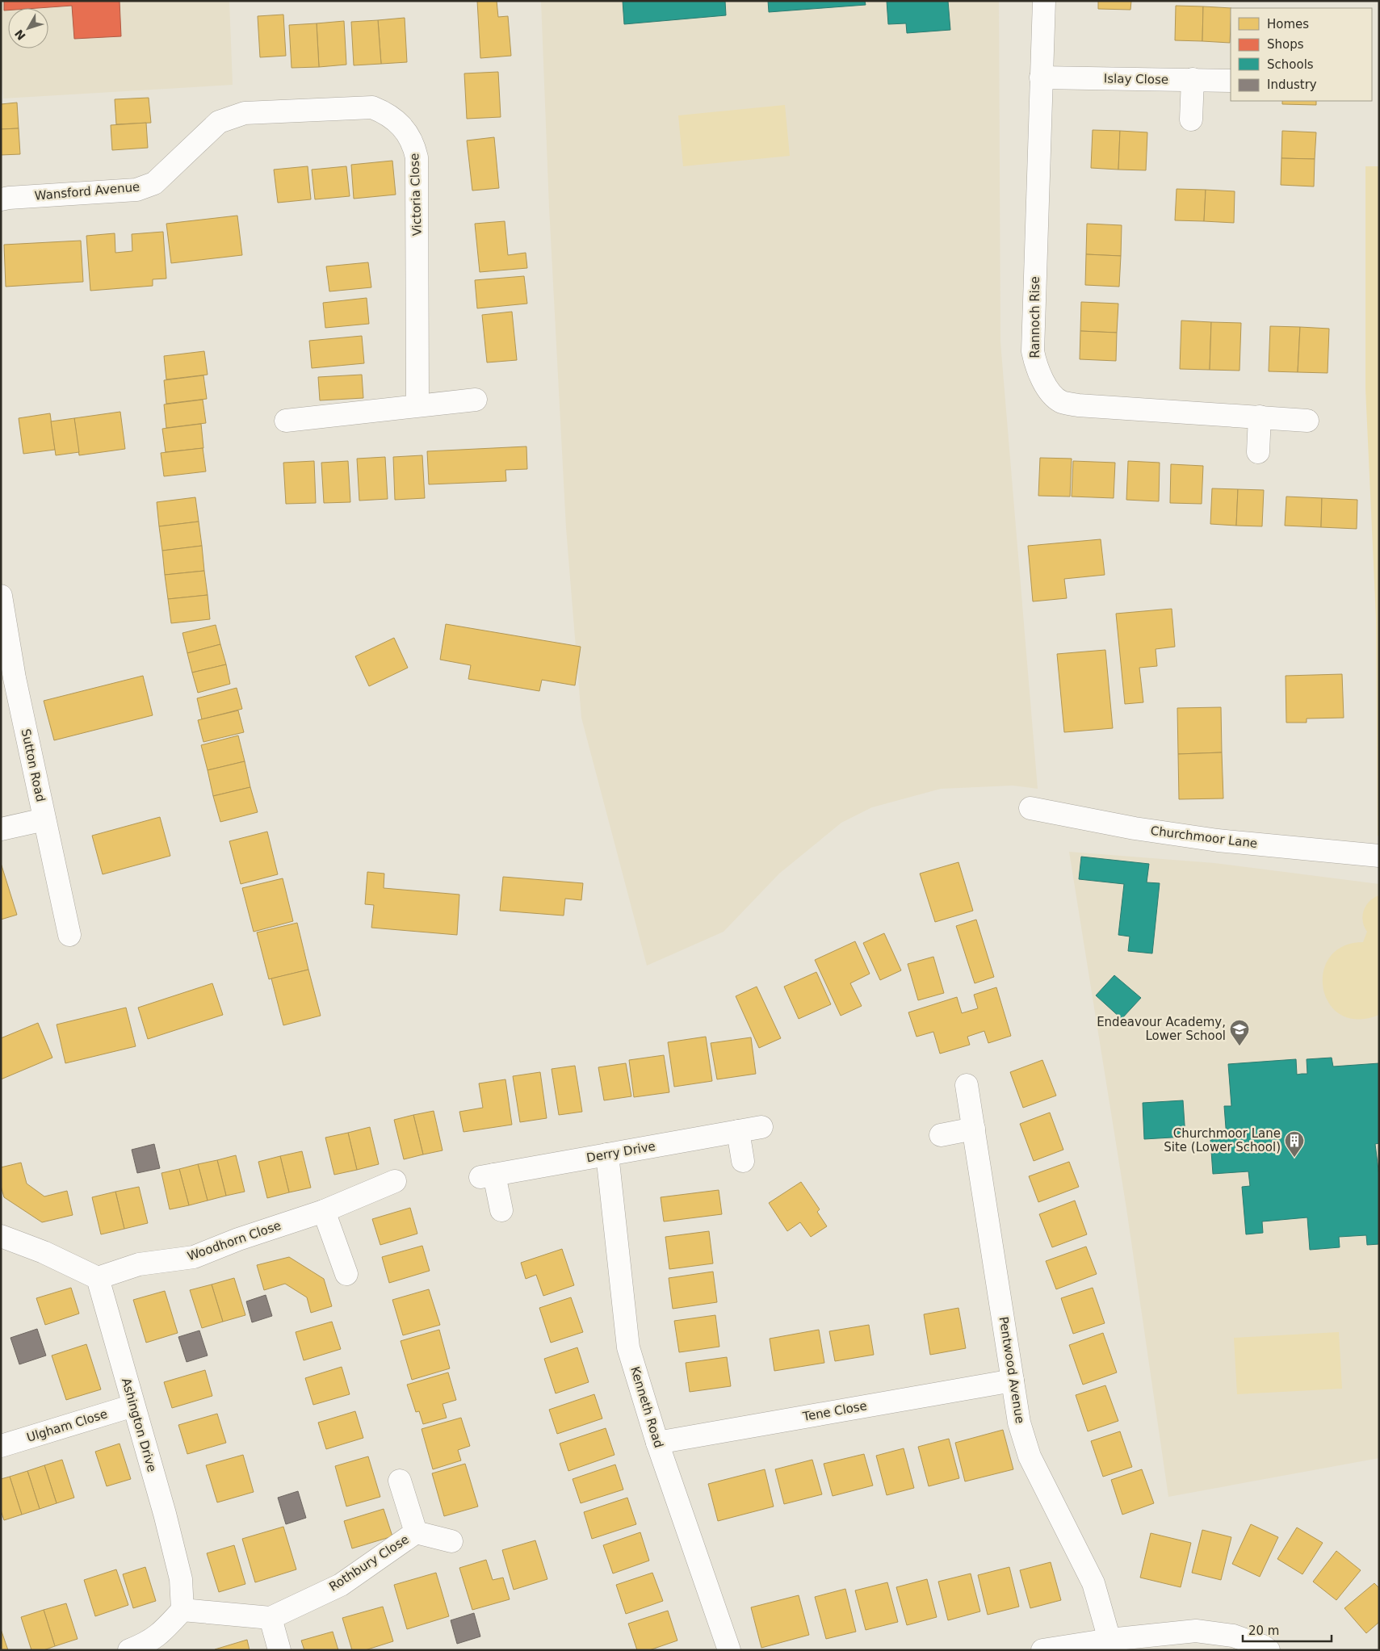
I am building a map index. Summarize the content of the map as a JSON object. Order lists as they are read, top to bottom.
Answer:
{
  "streets": {
    "street": [
      "Islay Close",
      "Wansford Avenue",
      "Victoria Close",
      "Rannoch Rise",
      "Sutton Road",
      "Churchmoor Lane",
      "Derry Drive",
      "Woodhorn Close",
      "Pentwood Avenue",
      "Kenneth Road",
      "Tene Close",
      "Ashington Drive",
      "Ulgham Close",
      "Rothbury Close"
    ]
  },
  "crossings": [
    ["Islay Close", "Rannoch Rise"],
    ["Wansford Avenue", "Victoria Close"],
    ["Derry Drive", "Kenneth Road"],
    ["Woodhorn Close", "Ashington Drive"],
    ["Pentwood Avenue", "Tene Close"],
    ["Kenneth Road", "Tene Close"],
    ["Ashington Drive", "Ulgham Close"]
  ],
  "places": {
    "school or university": ["Endeavour Academy, Lower School"],
    "building": ["Churchmoor Lane Site (Lower School)"]
  },
  "legend": [
    "Homes",
    "Shops",
    "Schools",
    "Industry"
  ],
  "scale_bar": "20 m",
  "north": "bottom left"
}
